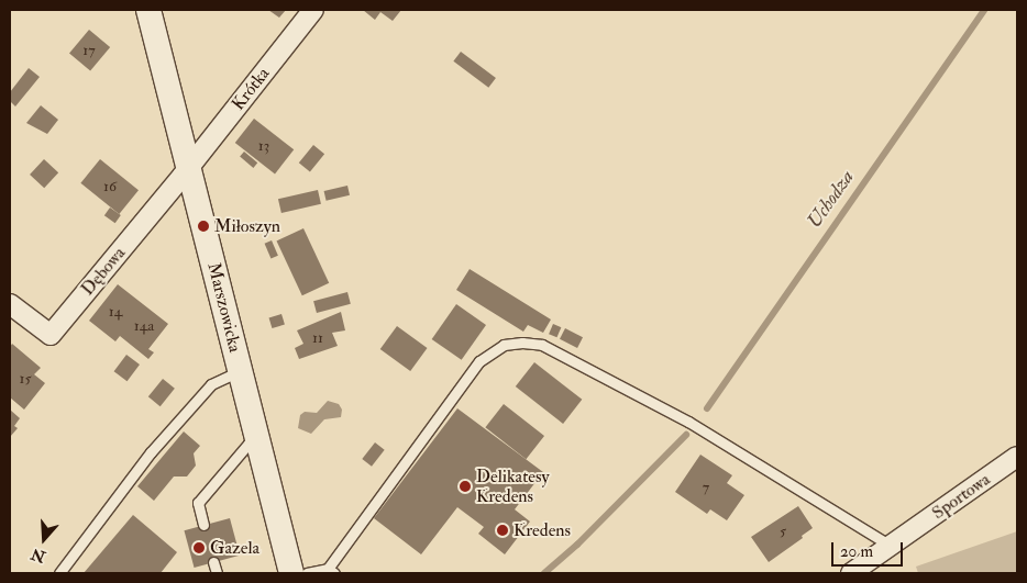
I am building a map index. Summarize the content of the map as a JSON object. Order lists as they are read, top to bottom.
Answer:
{
  "streets": {
    "street": [
      "Krótka",
      "Dębowa",
      "Marszowicka",
      "Sportowa"
    ]
  },
  "crossings": [
    ["Krótka", "Dębowa"],
    ["Krótka", "Marszowicka"],
    ["Dębowa", "Marszowicka"]
  ],
  "water": ["Uchodza"],
  "places": [
    "Miłoszyn",
    "Delikatesy Kredens",
    "Kredens",
    "Gazela"
  ],
  "house_numbers": [
    "17",
    "13",
    "16",
    "14",
    "14a",
    "11",
    "15",
    "7",
    "5"
  ],
  "scale_bar": "20 m",
  "north": "bottom"
}
